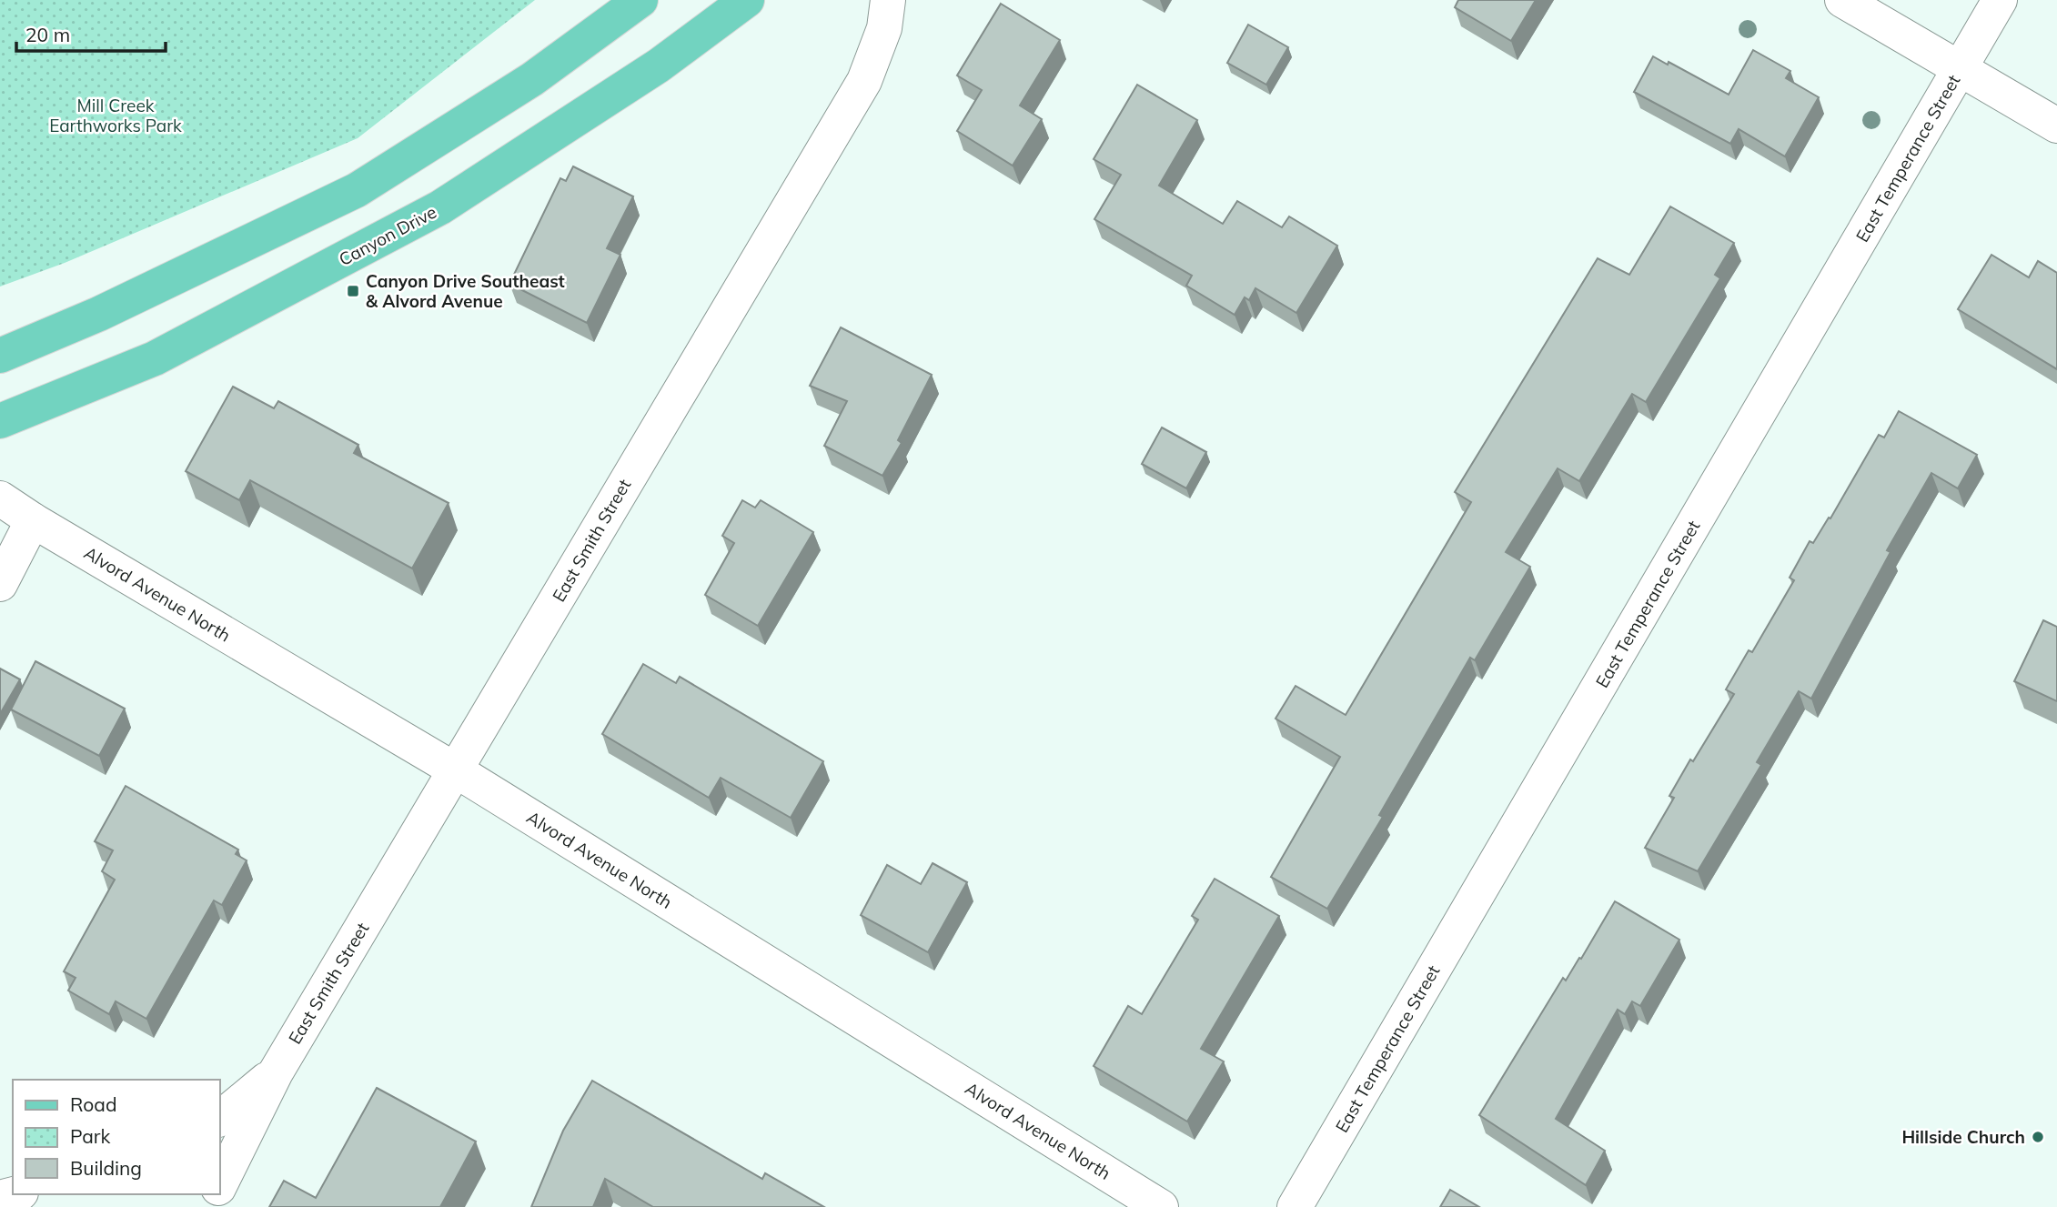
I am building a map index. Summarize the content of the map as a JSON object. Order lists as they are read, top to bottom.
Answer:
{
  "streets": {
    "main road": ["Canyon Drive"],
    "street": ["East Temperance Street", "East Smith Street", "Alvord Avenue North"]
  },
  "crossings": [
    ["East Smith Street", "Alvord Avenue North"]
  ],
  "parks": ["Mill Creek Earthworks Park"],
  "places": {
    "transit": ["Canyon Drive Southeast & Alvord Avenue"],
    "other": ["Hillside Church"]
  },
  "legend": ["Road", "Park", "Building"],
  "scale_bar": "20 m"
}
